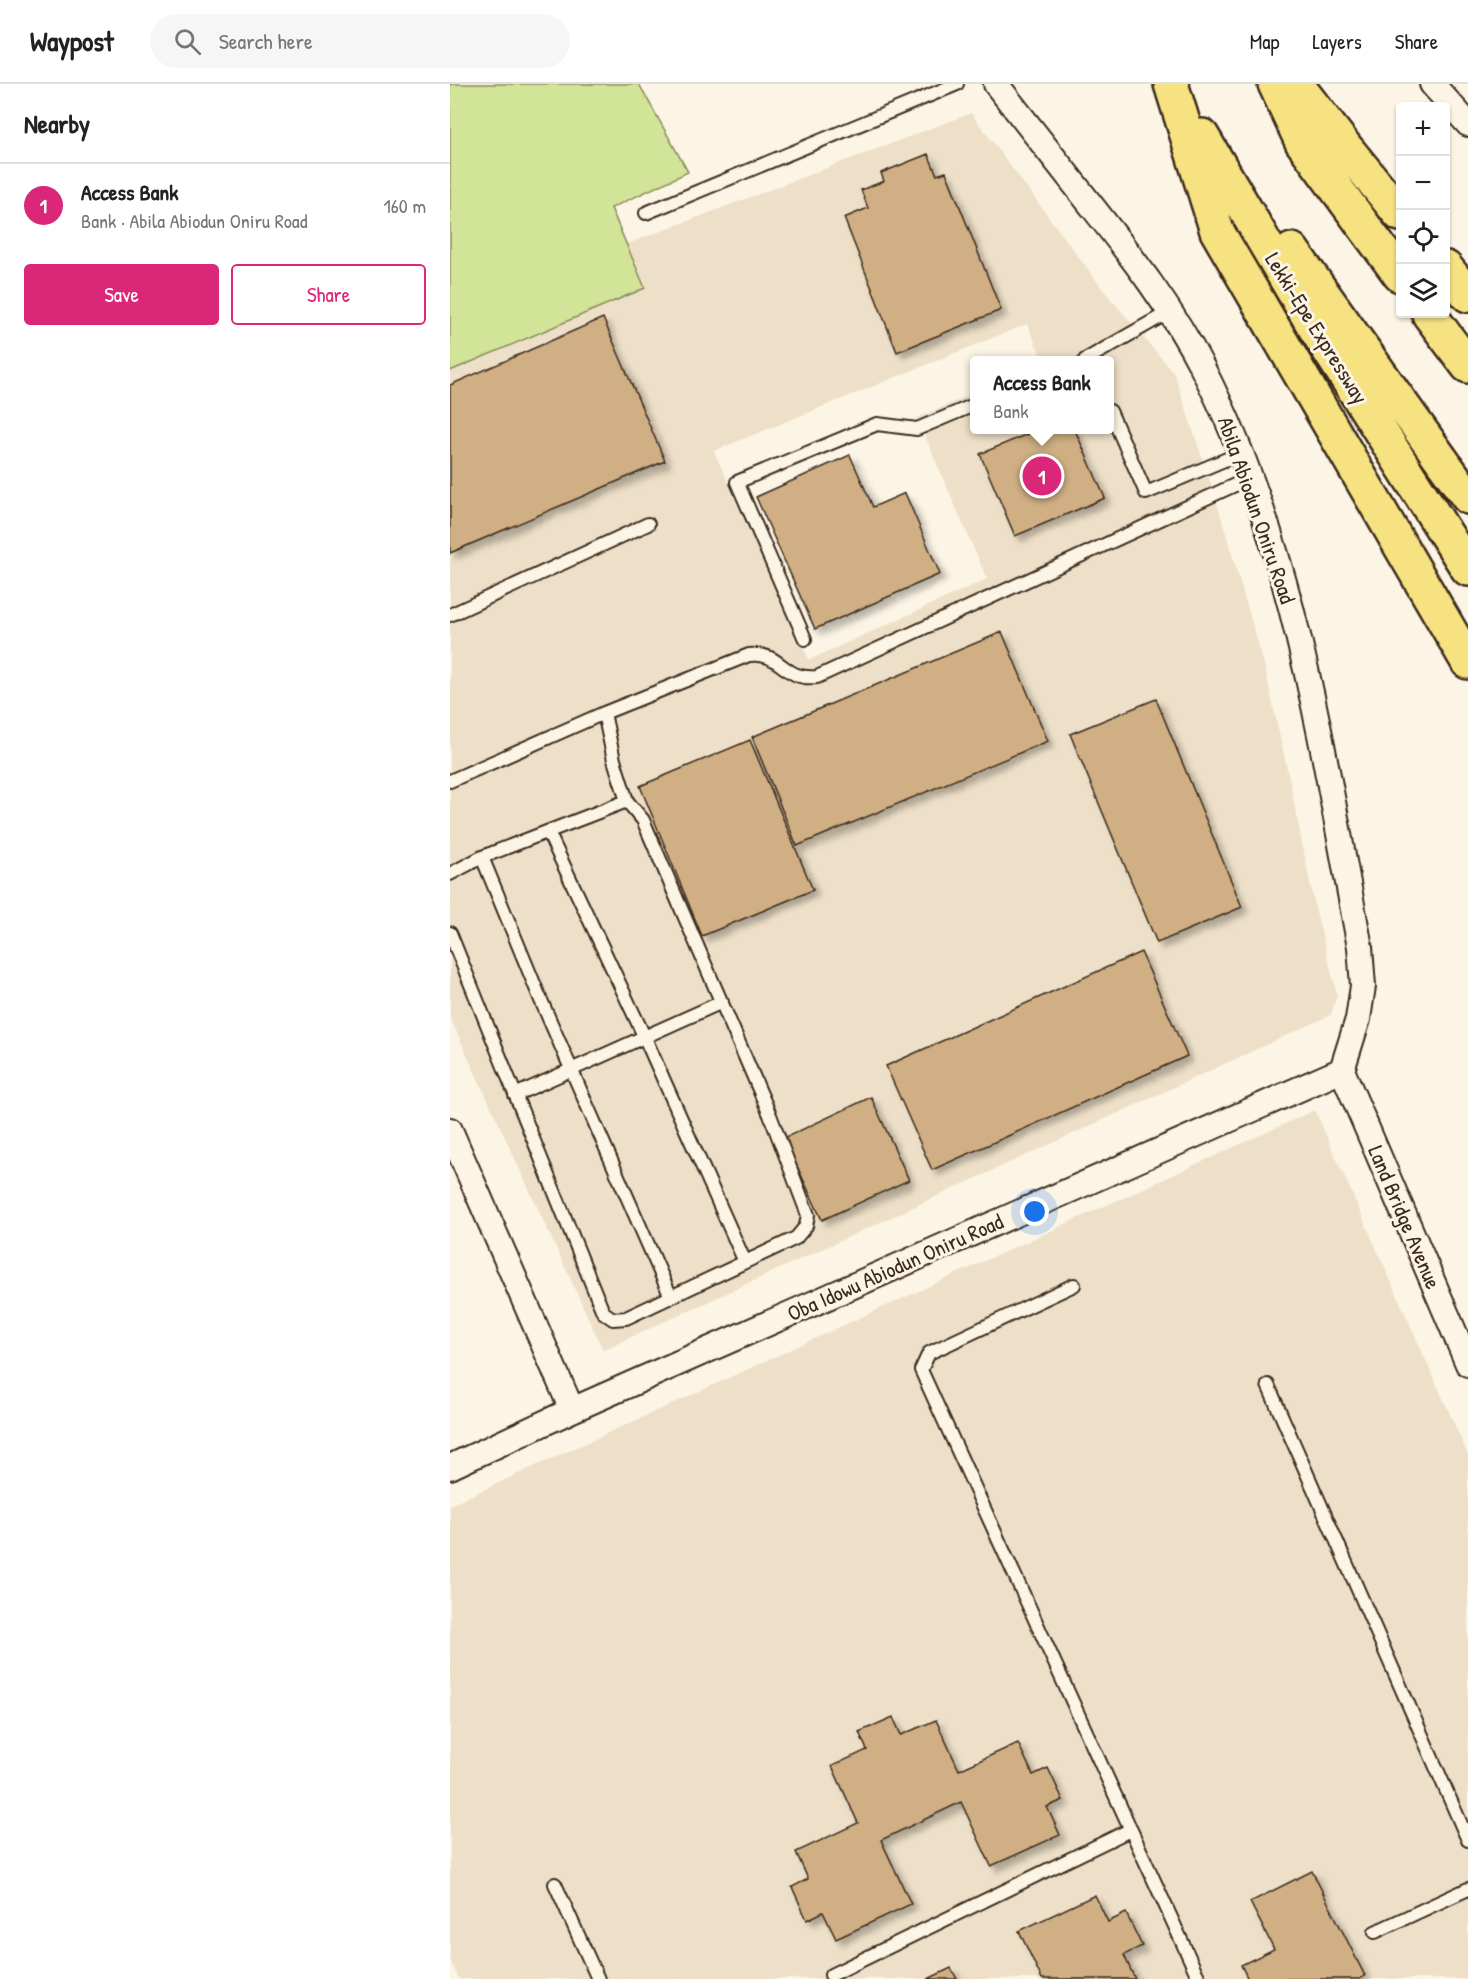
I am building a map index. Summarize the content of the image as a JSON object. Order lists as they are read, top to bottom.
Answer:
{
  "streets": {
    "highway": ["Lekki-Epe Expressway"],
    "street": ["Abila Abiodun Oniru Road", "Land Bridge Avenue", "Oba Idowu Abiodun Oniru Road"]
  },
  "crossings": [
    ["Abila Abiodun Oniru Road", "Land Bridge Avenue"],
    ["Abila Abiodun Oniru Road", "Oba Idowu Abiodun Oniru Road"],
    ["Land Bridge Avenue", "Oba Idowu Abiodun Oniru Road"]
  ],
  "page": {
    "header": "Waypost",
    "search": "Search here",
    "nav": ["Map", "Layers", "Share"],
    "heading": "Nearby",
    "map_buttons": ["+", "−"],
    "list": [
      {
        "mark": "1",
        "name": "Access Bank",
        "note": "Bank · Abila Abiodun Oniru Road",
        "value": "160 m"
      }
    ],
    "buttons": ["Save", "Share"],
    "popup": ["Access Bank", "Bank"],
    "pins": "1"
  }
}
